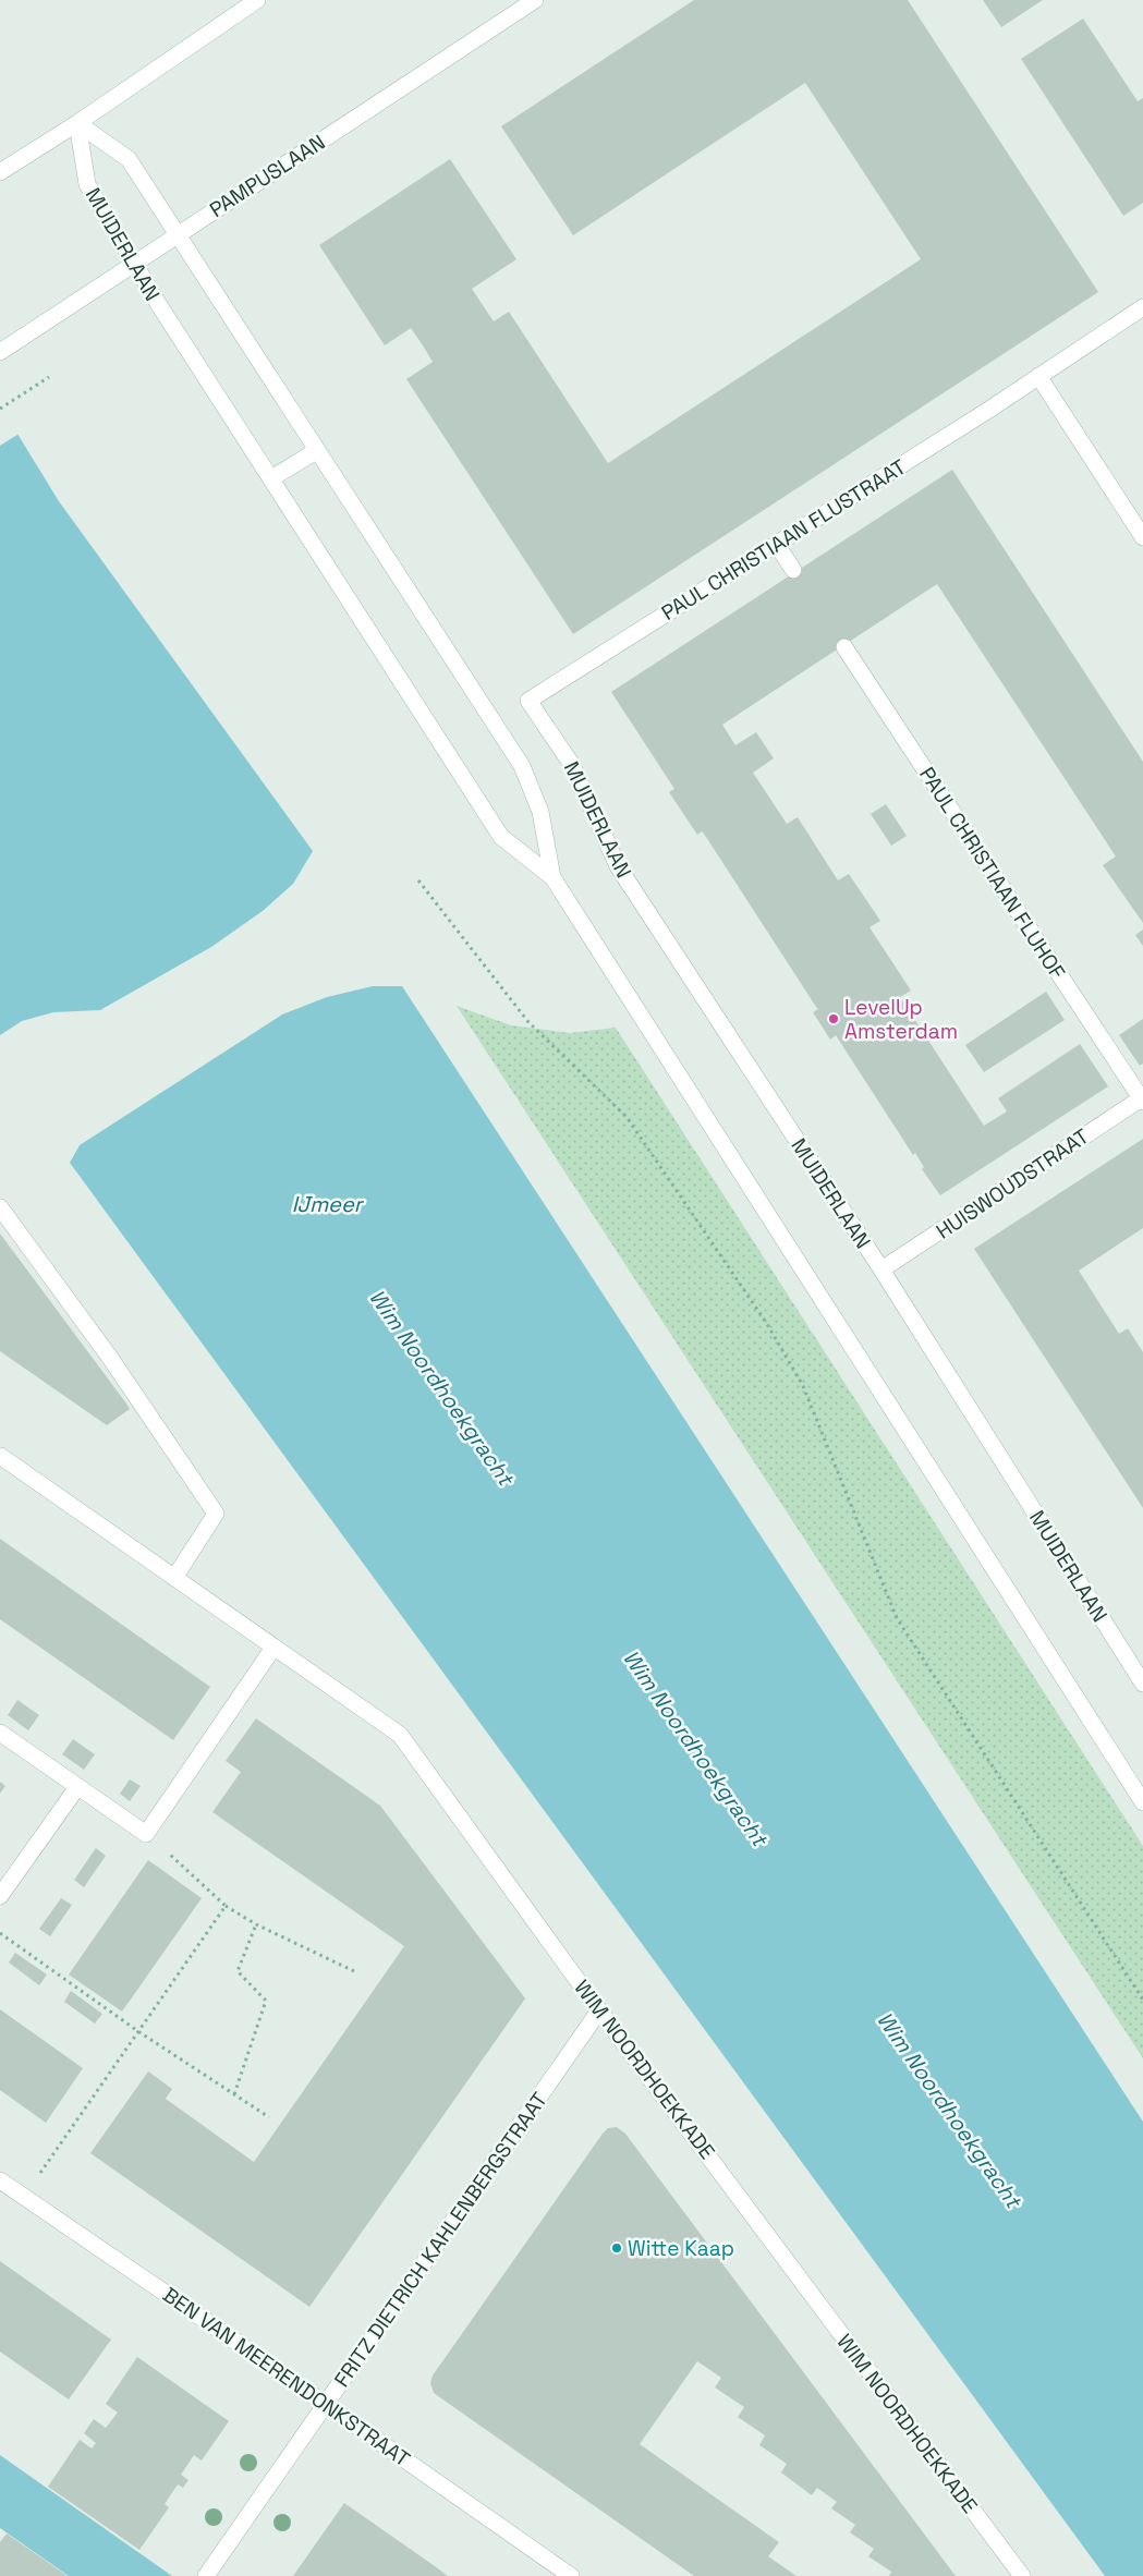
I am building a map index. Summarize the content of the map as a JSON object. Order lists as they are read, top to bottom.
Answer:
{
  "streets": {
    "street": [
      "PAMPUSLAAN",
      "MUIDERLAAN",
      "PAUL CHRISTIAAN FLUSTRAAT",
      "PAUL CHRISTIAAN FLUHOF",
      "HUISWOUDSTRAAT",
      "WIM NOORDHOEKKADE",
      "FRITZ DIETRICH KAHLENBERGSTRAAT",
      "BEN VAN MEERENDONKSTRAAT"
    ]
  },
  "crossings": [
    ["PAMPUSLAAN", "MUIDERLAAN"],
    ["MUIDERLAAN", "PAUL CHRISTIAAN FLUSTRAAT"],
    ["MUIDERLAAN", "HUISWOUDSTRAAT"],
    ["PAUL CHRISTIAAN FLUHOF", "HUISWOUDSTRAAT"],
    ["WIM NOORDHOEKKADE", "FRITZ DIETRICH KAHLENBERGSTRAAT"],
    ["FRITZ DIETRICH KAHLENBERGSTRAAT", "BEN VAN MEERENDONKSTRAAT"]
  ],
  "water": ["IJmeer", "Wim Noordhoekgracht"],
  "places": ["LevelUp Amsterdam", "Witte Kaap"]
}
